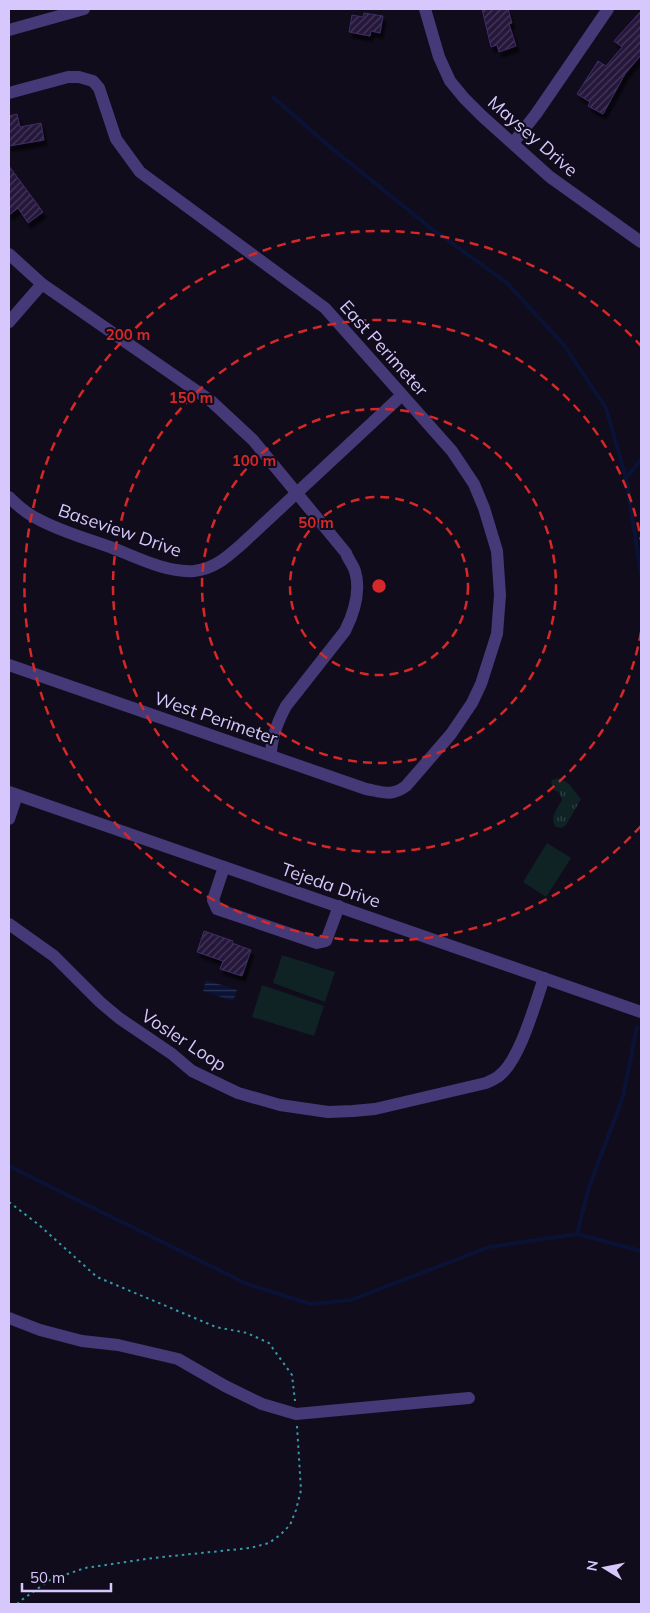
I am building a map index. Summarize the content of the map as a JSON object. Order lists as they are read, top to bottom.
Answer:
{
  "streets": {
    "street": [
      "Maysey Drive",
      "East Perimeter",
      "Baseview Drive",
      "West Perimeter",
      "Tejeda Drive",
      "Vosler Loop"
    ]
  },
  "crossings": [
    ["East Perimeter", "Baseview Drive"],
    ["East Perimeter", "West Perimeter"],
    ["Tejeda Drive", "Vosler Loop"]
  ],
  "scale_bar": "50 m",
  "north": "left",
  "rings": [
    "200 m",
    "150 m",
    "100 m",
    "50 m"
  ]
}
